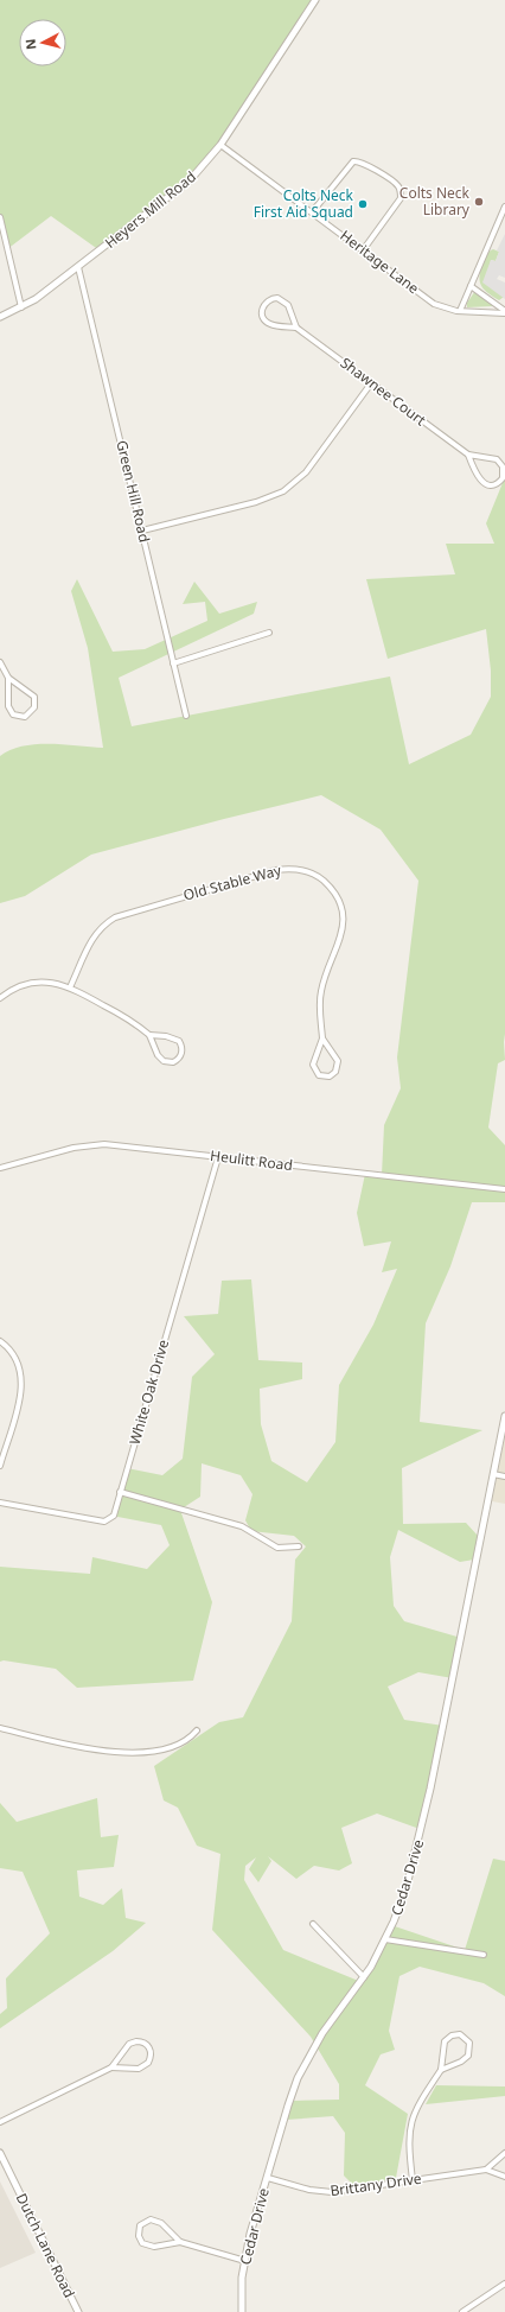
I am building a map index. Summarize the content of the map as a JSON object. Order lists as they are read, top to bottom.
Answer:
{
  "streets": {
    "street": [
      "Heyers Mill Road",
      "Heritage Lane",
      "Shawnee Court",
      "Green Hill Road",
      "Old Stable Way",
      "Heulitt Road",
      "White Oak Drive",
      "Cedar Drive",
      "Brittany Drive",
      "Dutch Lane Road"
    ]
  },
  "crossings": [
    ["Heyers Mill Road", "Heritage Lane"],
    ["Heyers Mill Road", "Green Hill Road"],
    ["Heulitt Road", "White Oak Drive"],
    ["Cedar Drive", "Brittany Drive"]
  ],
  "places": ["Colts Neck Library", "Colts Neck First Aid Squad"],
  "north": "left"
}
